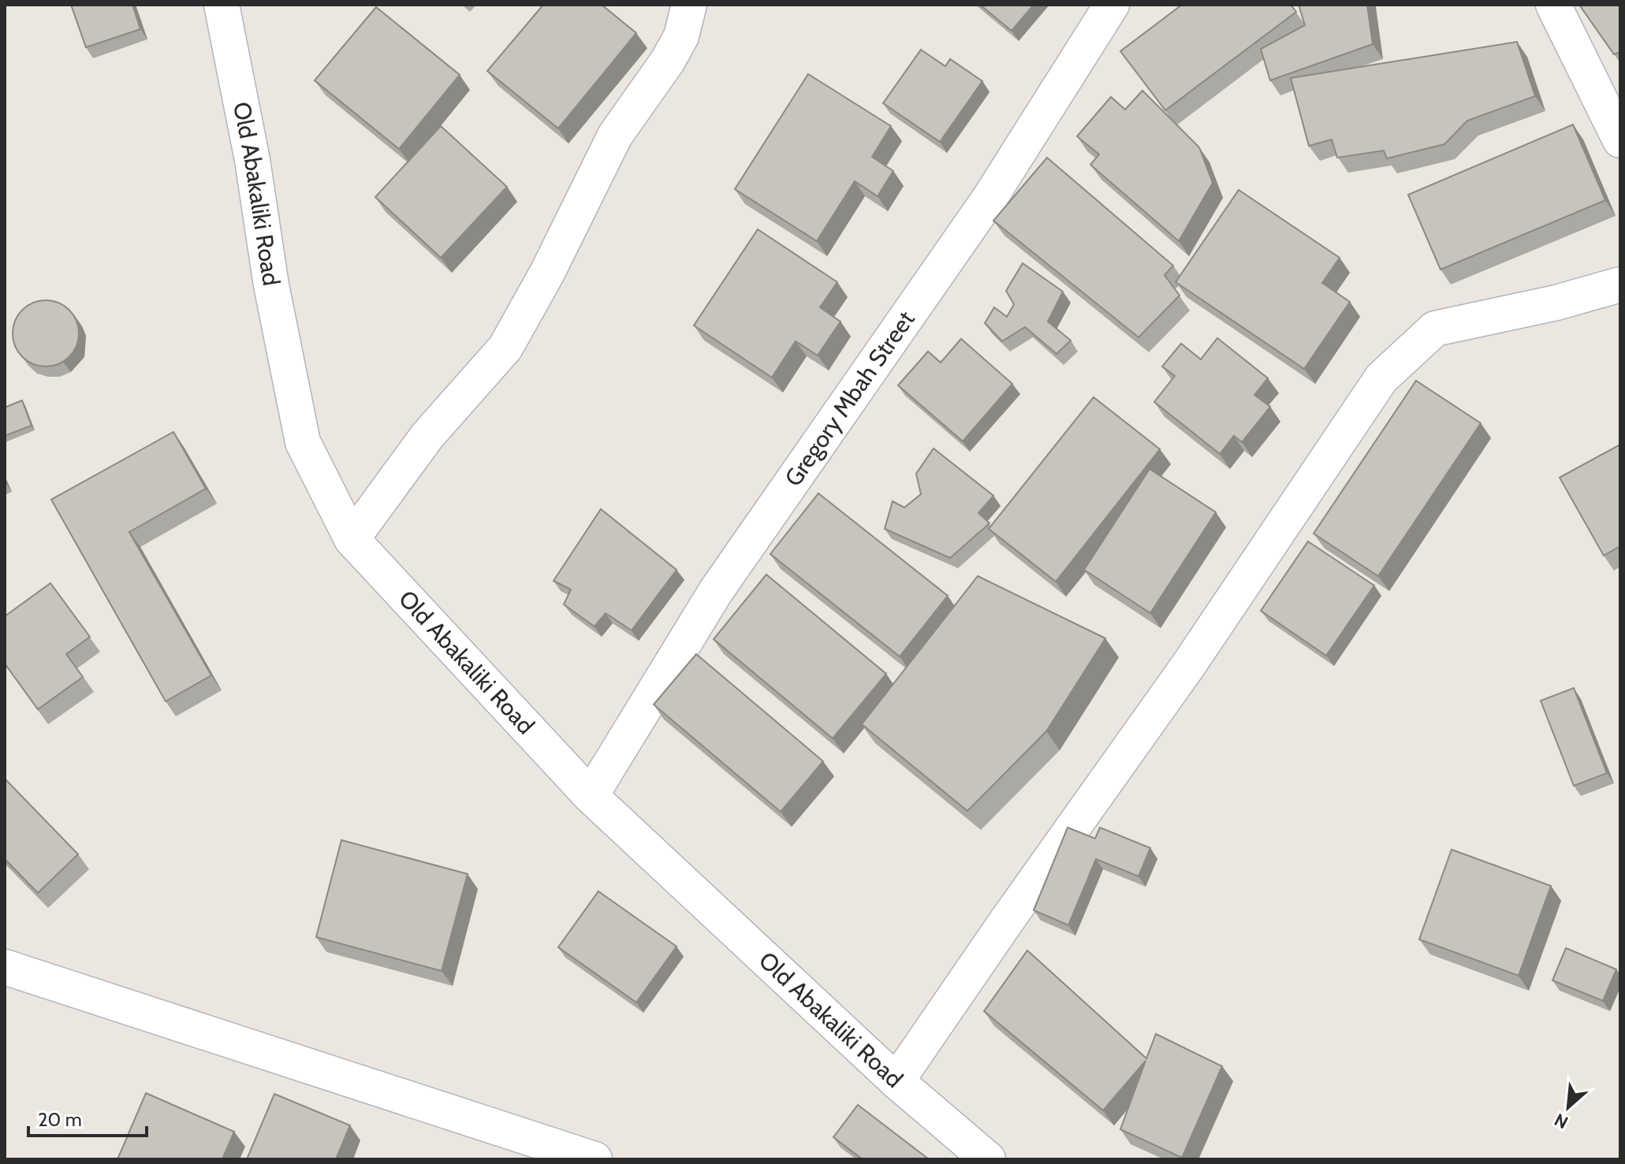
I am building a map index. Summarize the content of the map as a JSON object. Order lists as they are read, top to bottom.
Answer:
{
  "streets": {
    "street": ["Old Abakaliki Road", "Gregory Mbah Street"]
  },
  "crossings": [
    ["Old Abakaliki Road", "Gregory Mbah Street"]
  ],
  "scale_bar": "20 m",
  "north": "bottom left"
}
